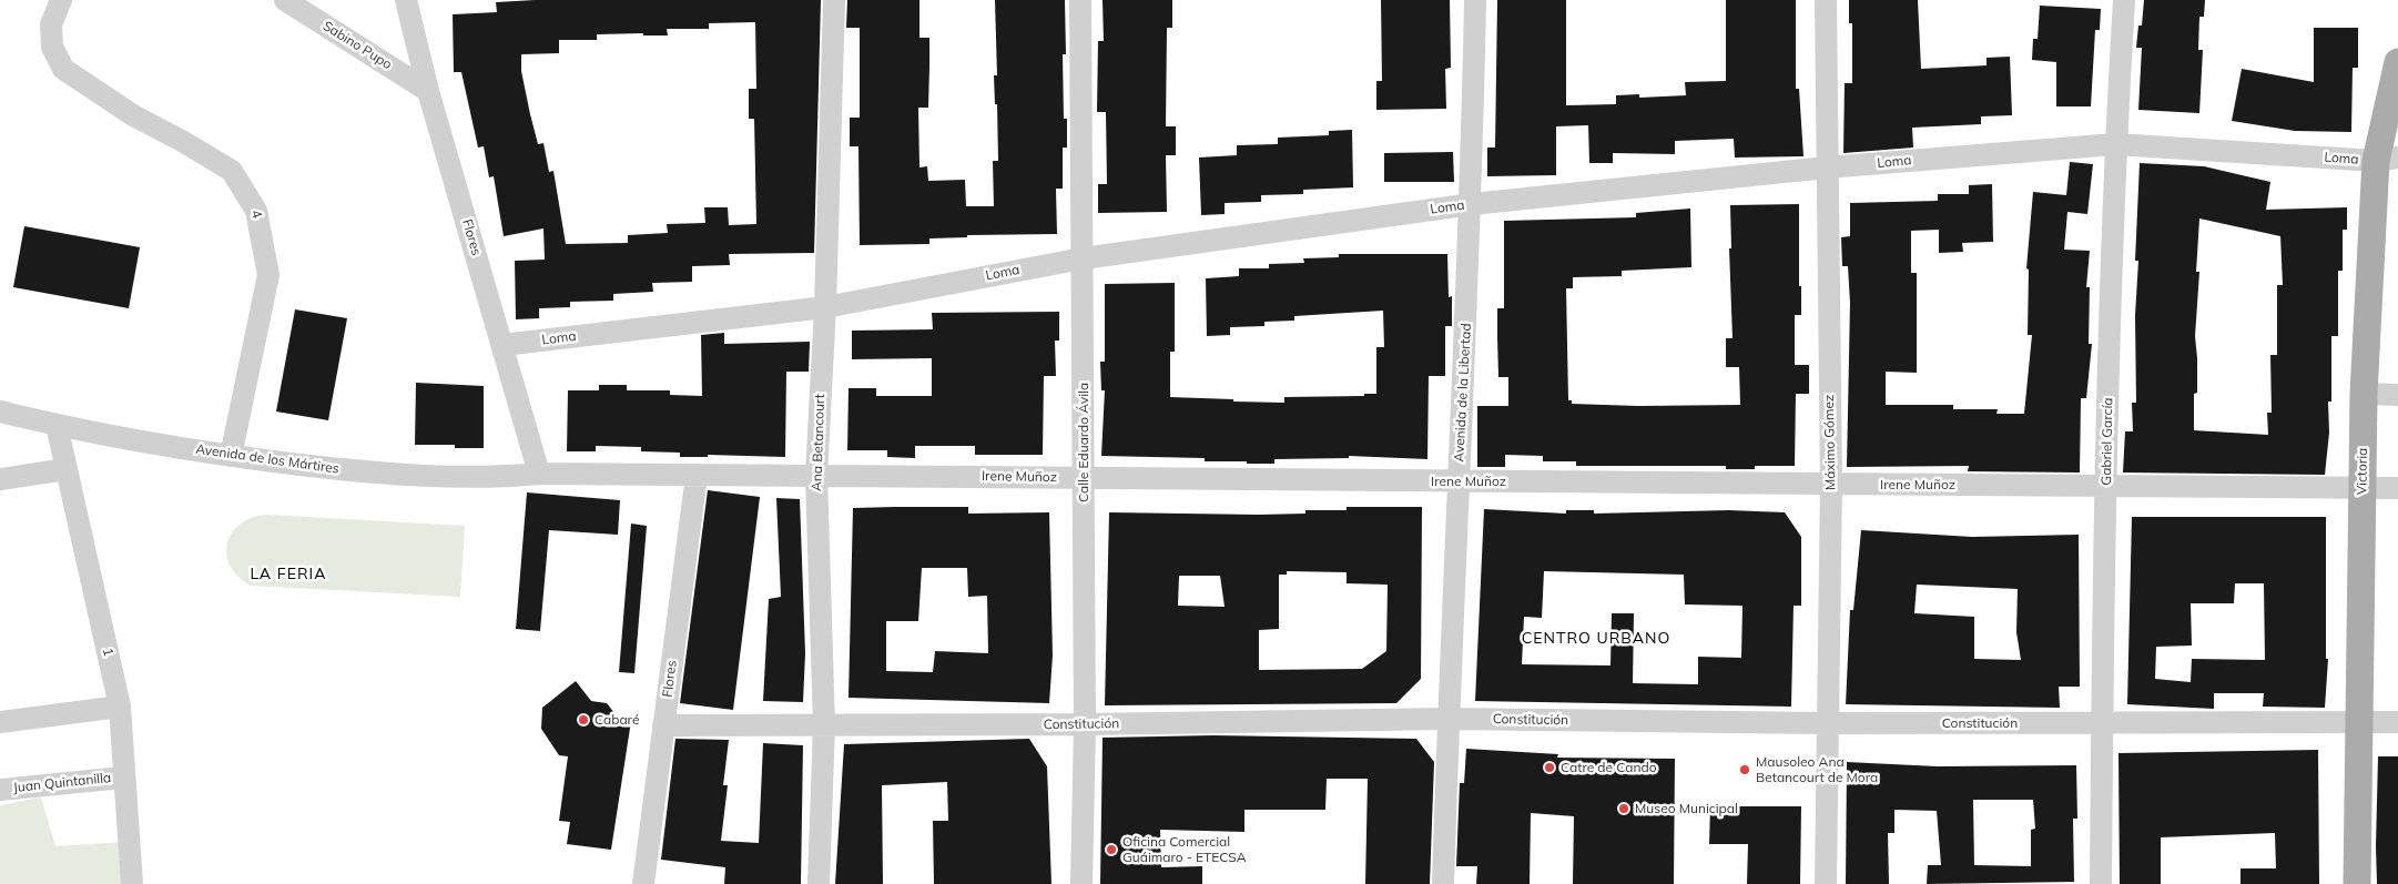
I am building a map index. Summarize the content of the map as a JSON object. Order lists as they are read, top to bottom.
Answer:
{
  "streets": {
    "main road": ["Victoria"],
    "street": [
      "Sabino Pupo",
      "Loma",
      "4",
      "Flores",
      "Avenida de la Libertad",
      "Gabriel García",
      "Ana Betancourt",
      "Calle Eduardo Ávila",
      "Máximo Gómez",
      "Avenida de los Mártires",
      "Irene Muñoz",
      "1",
      "Constitución",
      "Juan Quintanilla"
    ]
  },
  "crossings": [
    ["Sabino Pupo", "Flores"],
    ["Loma", "Flores"],
    ["Loma", "Avenida de la Libertad"],
    ["Loma", "Gabriel García"],
    ["Loma", "Ana Betancourt"],
    ["Loma", "Calle Eduardo Ávila"],
    ["Loma", "Máximo Gómez"],
    ["Loma", "Victoria"],
    ["4", "Avenida de los Mártires"],
    ["Flores", "Avenida de los Mártires"],
    ["Flores", "Irene Muñoz"],
    ["Flores", "Constitución"],
    ["Avenida de la Libertad", "Irene Muñoz"],
    ["Avenida de la Libertad", "Constitución"],
    ["Gabriel García", "Irene Muñoz"],
    ["Gabriel García", "Constitución"],
    ["Ana Betancourt", "Irene Muñoz"],
    ["Ana Betancourt", "Constitución"],
    ["Calle Eduardo Ávila", "Irene Muñoz"],
    ["Calle Eduardo Ávila", "Constitución"],
    ["Máximo Gómez", "Irene Muñoz"],
    ["Máximo Gómez", "Constitución"],
    ["Avenida de los Mártires", "Irene Muñoz"],
    ["Avenida de los Mártires", "1"],
    ["Victoria", "Irene Muñoz"],
    ["Victoria", "Constitución"],
    ["1", "Juan Quintanilla"]
  ],
  "districts": ["LA FERIA", "CENTRO URBANO"],
  "places": [
    "Cabaré",
    "Catre de Cando",
    "Mausoleo Ana Betancourt de Mora",
    "Museo Municipal",
    "Oficina Comercial Guáimaro - ETECSA"
  ]
}
